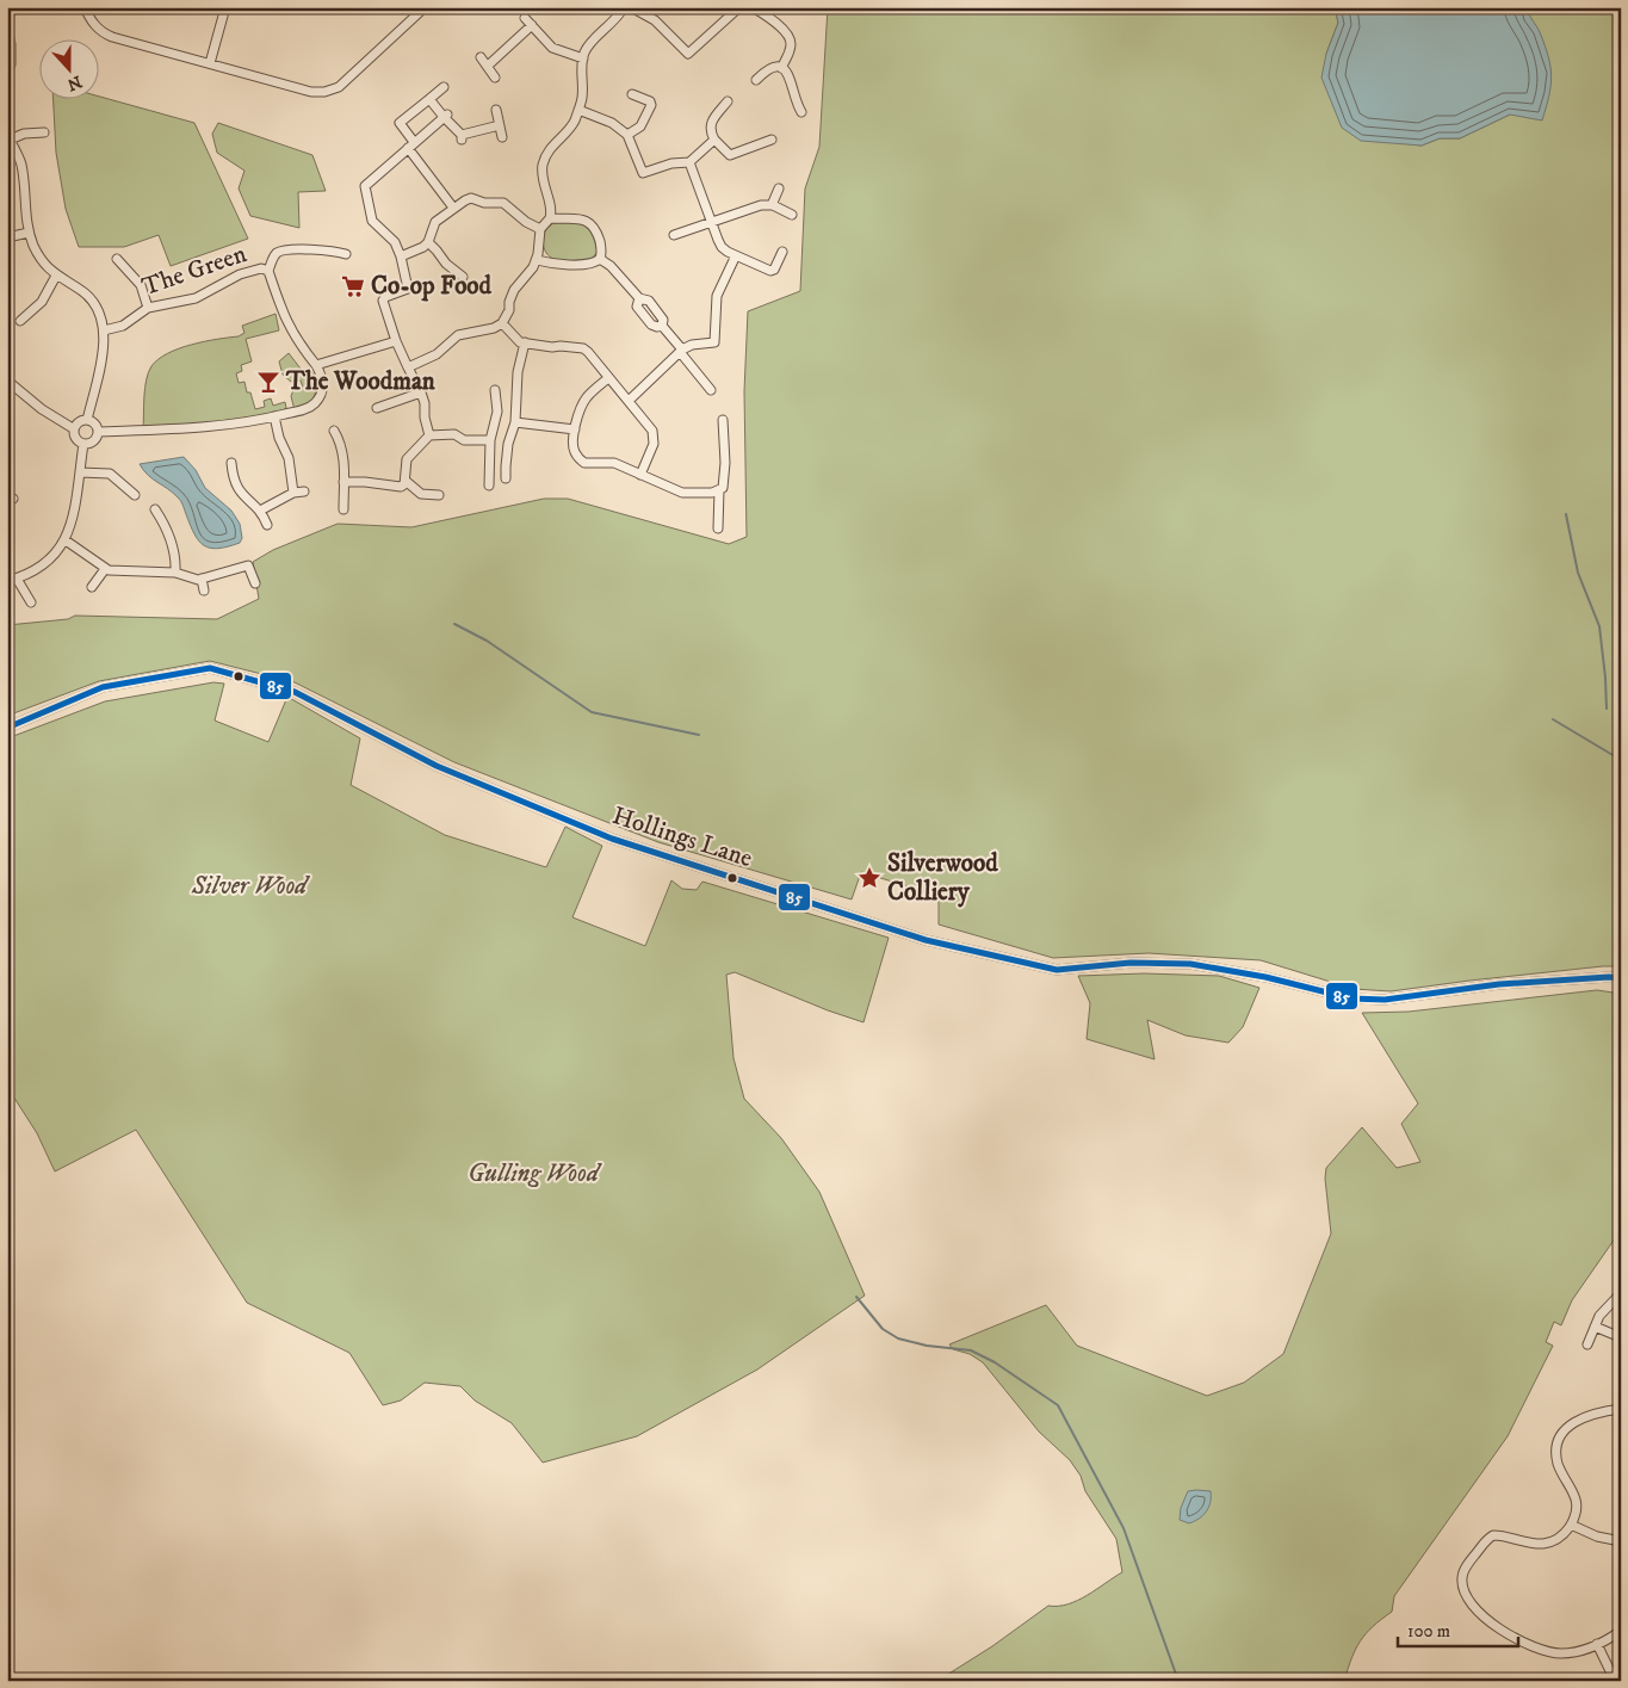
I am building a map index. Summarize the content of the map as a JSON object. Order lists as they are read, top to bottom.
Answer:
{
  "streets": {
    "street": ["The Green", "Hollings Lane"]
  },
  "parks": ["Silver Wood", "Gulling Wood"],
  "places": {
    "supermarket": ["Co-op Food"],
    "bar": ["The Woodman"],
    "place": ["Silverwood Colliery"]
  },
  "lines": ["transit line 85"],
  "scale_bar": "100 m",
  "north": "bottom"
}
